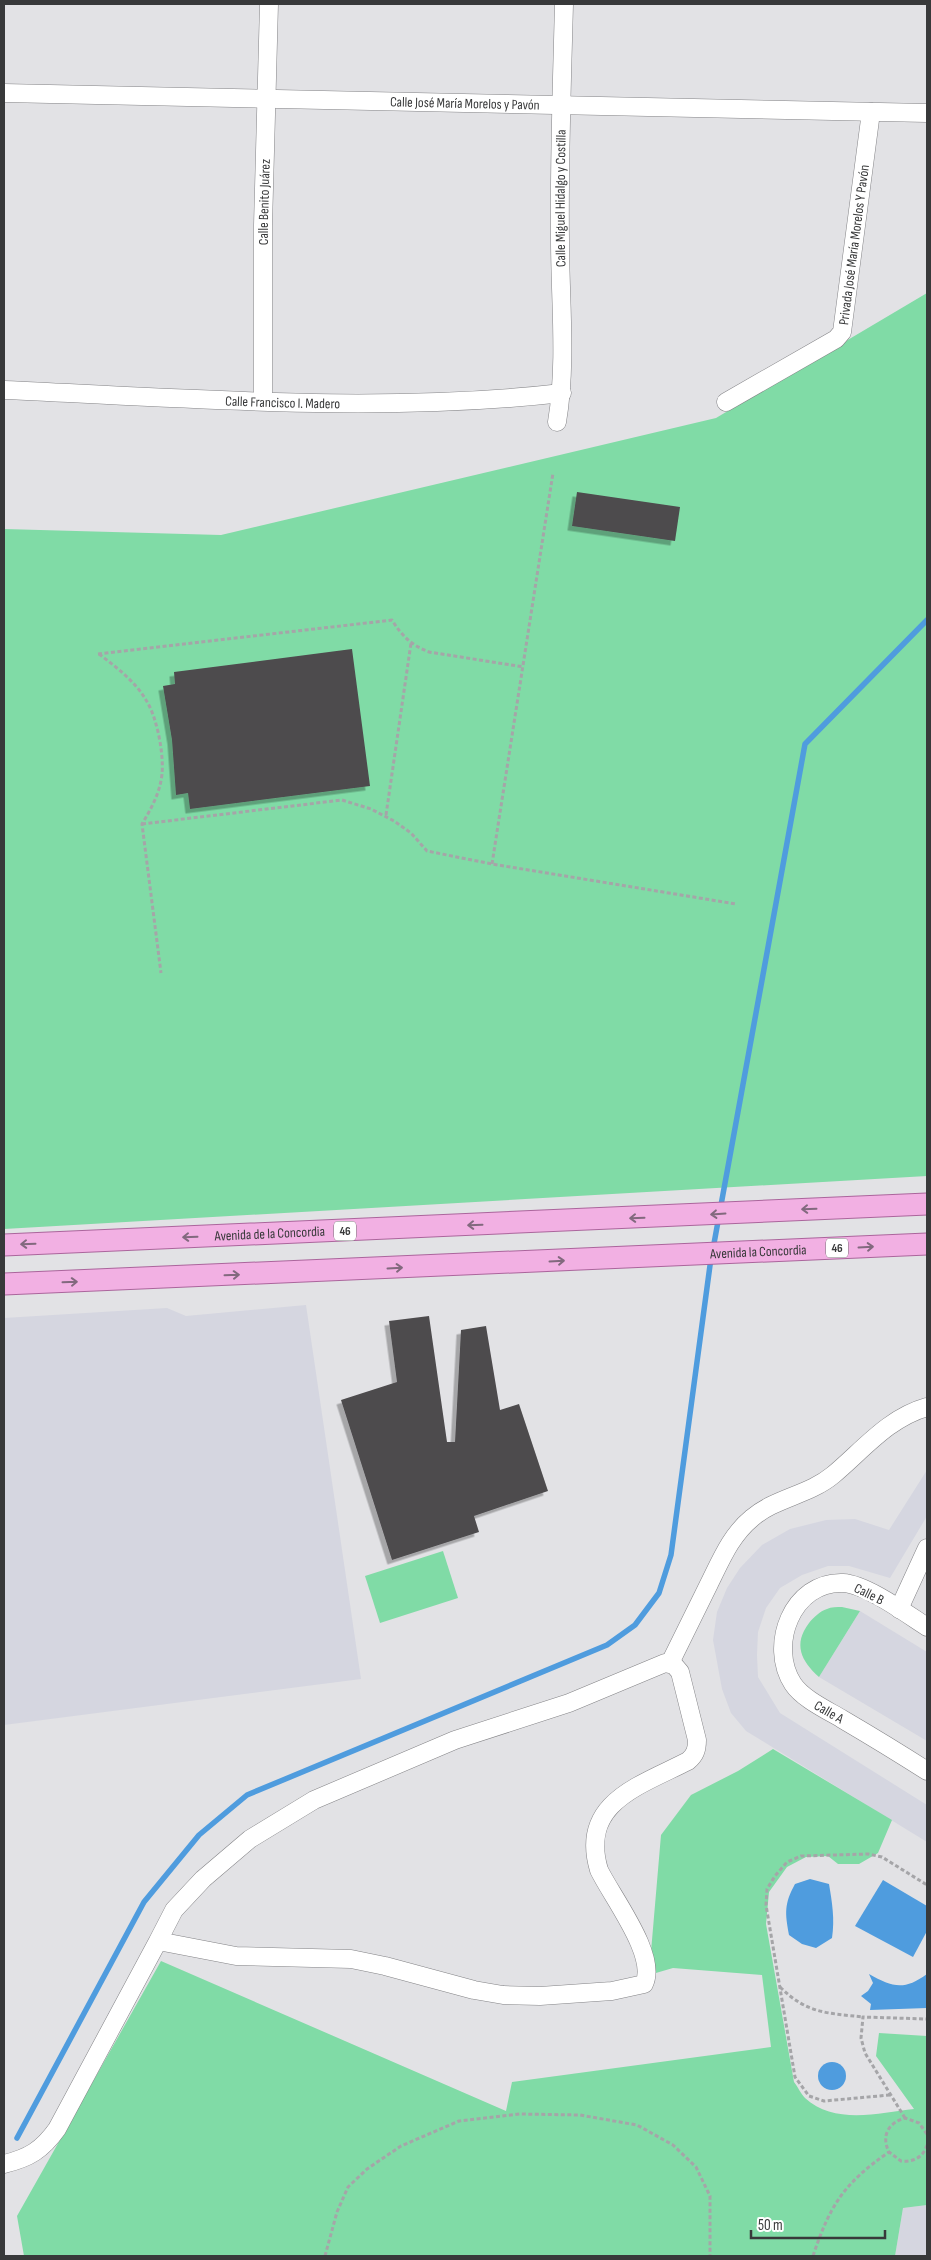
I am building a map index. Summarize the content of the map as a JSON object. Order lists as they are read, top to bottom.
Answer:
{
  "streets": {
    "main road": ["46", "Avenida de la Concordia", "Avenida la Concordia"],
    "street": [
      "Calle José María Morelos y Pavón",
      "Calle Miguel Hidalgo y Costilla",
      "Calle Benito Juárez",
      "Privada José María Morelos Y Pavón",
      "Calle Francisco I. Madero",
      "Calle B",
      "Calle A"
    ]
  },
  "crossings": [
    ["Calle José María Morelos y Pavón", "Calle Miguel Hidalgo y Costilla"],
    ["Calle José María Morelos y Pavón", "Calle Benito Juárez"],
    ["Calle José María Morelos y Pavón", "Privada José María Morelos Y Pavón"],
    ["Calle Miguel Hidalgo y Costilla", "Calle Francisco I. Madero"],
    ["Calle Benito Juárez", "Calle Francisco I. Madero"],
    ["Calle B", "Calle A"]
  ],
  "one_way": ["Avenida de la Concordia", "Avenida la Concordia"],
  "scale_bar": "50 m"
}
